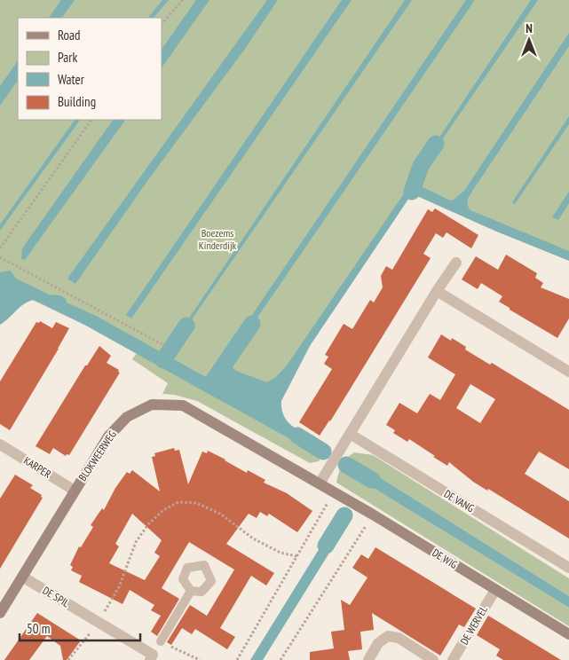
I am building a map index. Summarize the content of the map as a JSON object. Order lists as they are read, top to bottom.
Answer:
{
  "streets": {
    "street": [
      "BLOKWEERWEG",
      "KARPER",
      "DE VANG",
      "DE WIG",
      "DE SPIL",
      "DE WERVEL"
    ]
  },
  "crossings": [
    ["BLOKWEERWEG", "KARPER"],
    ["BLOKWEERWEG", "DE WIG"],
    ["BLOKWEERWEG", "DE SPIL"],
    ["DE WIG", "DE WERVEL"]
  ],
  "parks": ["Boezems Kinderdijk"],
  "legend": [
    "Road",
    "Park",
    "Water",
    "Building"
  ],
  "scale_bar": "50 m",
  "north": "top"
}
